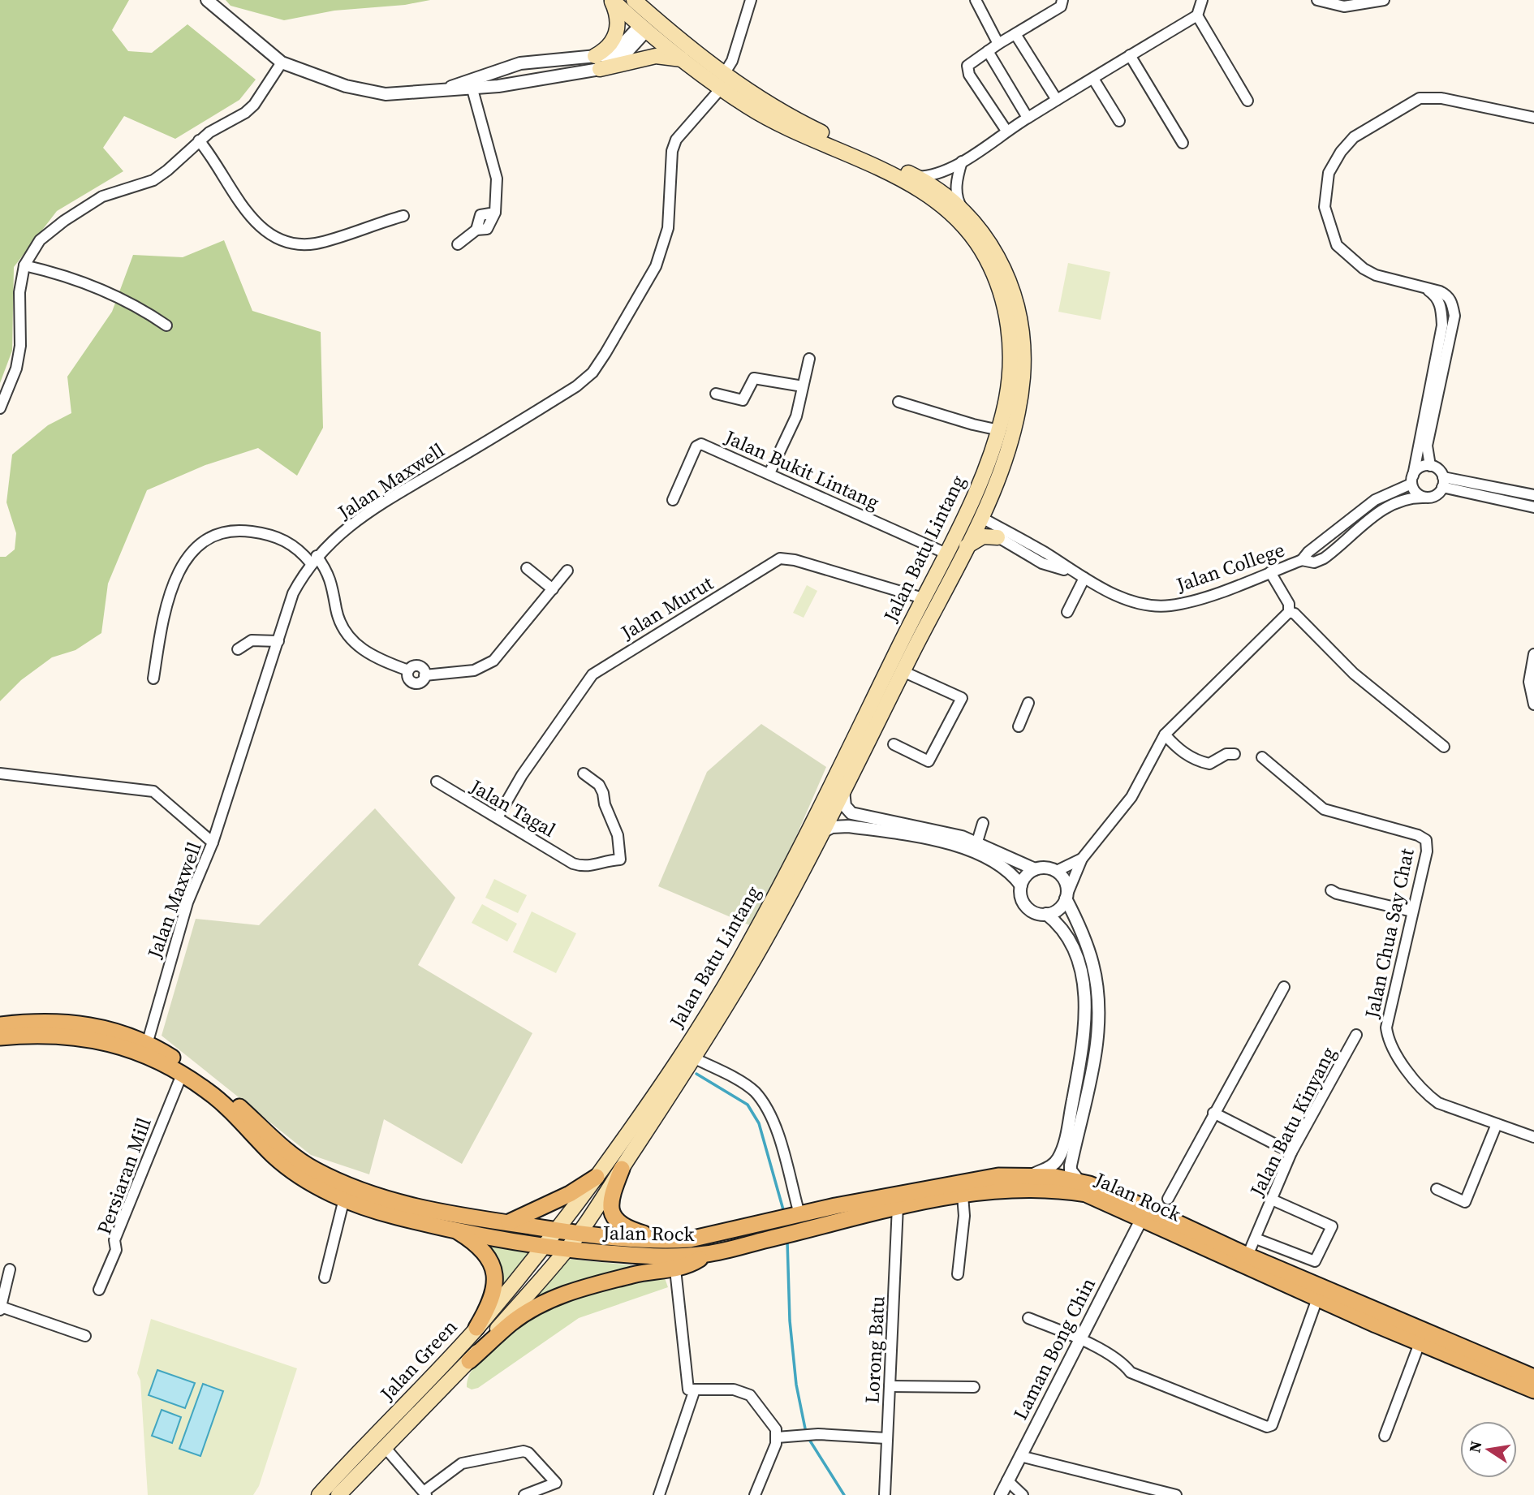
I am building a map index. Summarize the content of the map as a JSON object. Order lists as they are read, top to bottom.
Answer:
{
  "streets": {
    "main road": ["Jalan Batu Lintang", "Jalan Rock", "Jalan Green"],
    "street": [
      "Jalan Bukit Lintang",
      "Jalan Maxwell",
      "Jalan College",
      "Jalan Murut",
      "Jalan Tagal",
      "Jalan Chua Say Chat",
      "Jalan Batu Kinyang",
      "Persiaran Mill",
      "Laman Bong Chin",
      "Lorong Batu"
    ]
  },
  "crossings": [
    ["Jalan Bukit Lintang", "Jalan Batu Lintang"],
    ["Jalan Maxwell", "Jalan Batu Lintang"],
    ["Jalan Maxwell", "Jalan Rock"],
    ["Jalan Batu Lintang", "Jalan College"],
    ["Jalan Batu Lintang", "Jalan Murut"],
    ["Jalan Batu Lintang", "Jalan Rock"],
    ["Jalan Batu Lintang", "Jalan Green"],
    ["Jalan Murut", "Jalan Tagal"],
    ["Jalan Batu Kinyang", "Jalan Rock"],
    ["Persiaran Mill", "Jalan Rock"],
    ["Jalan Rock", "Laman Bong Chin"],
    ["Jalan Rock", "Lorong Batu"],
    ["Jalan Rock", "Jalan Green"]
  ],
  "north": "left"
}
